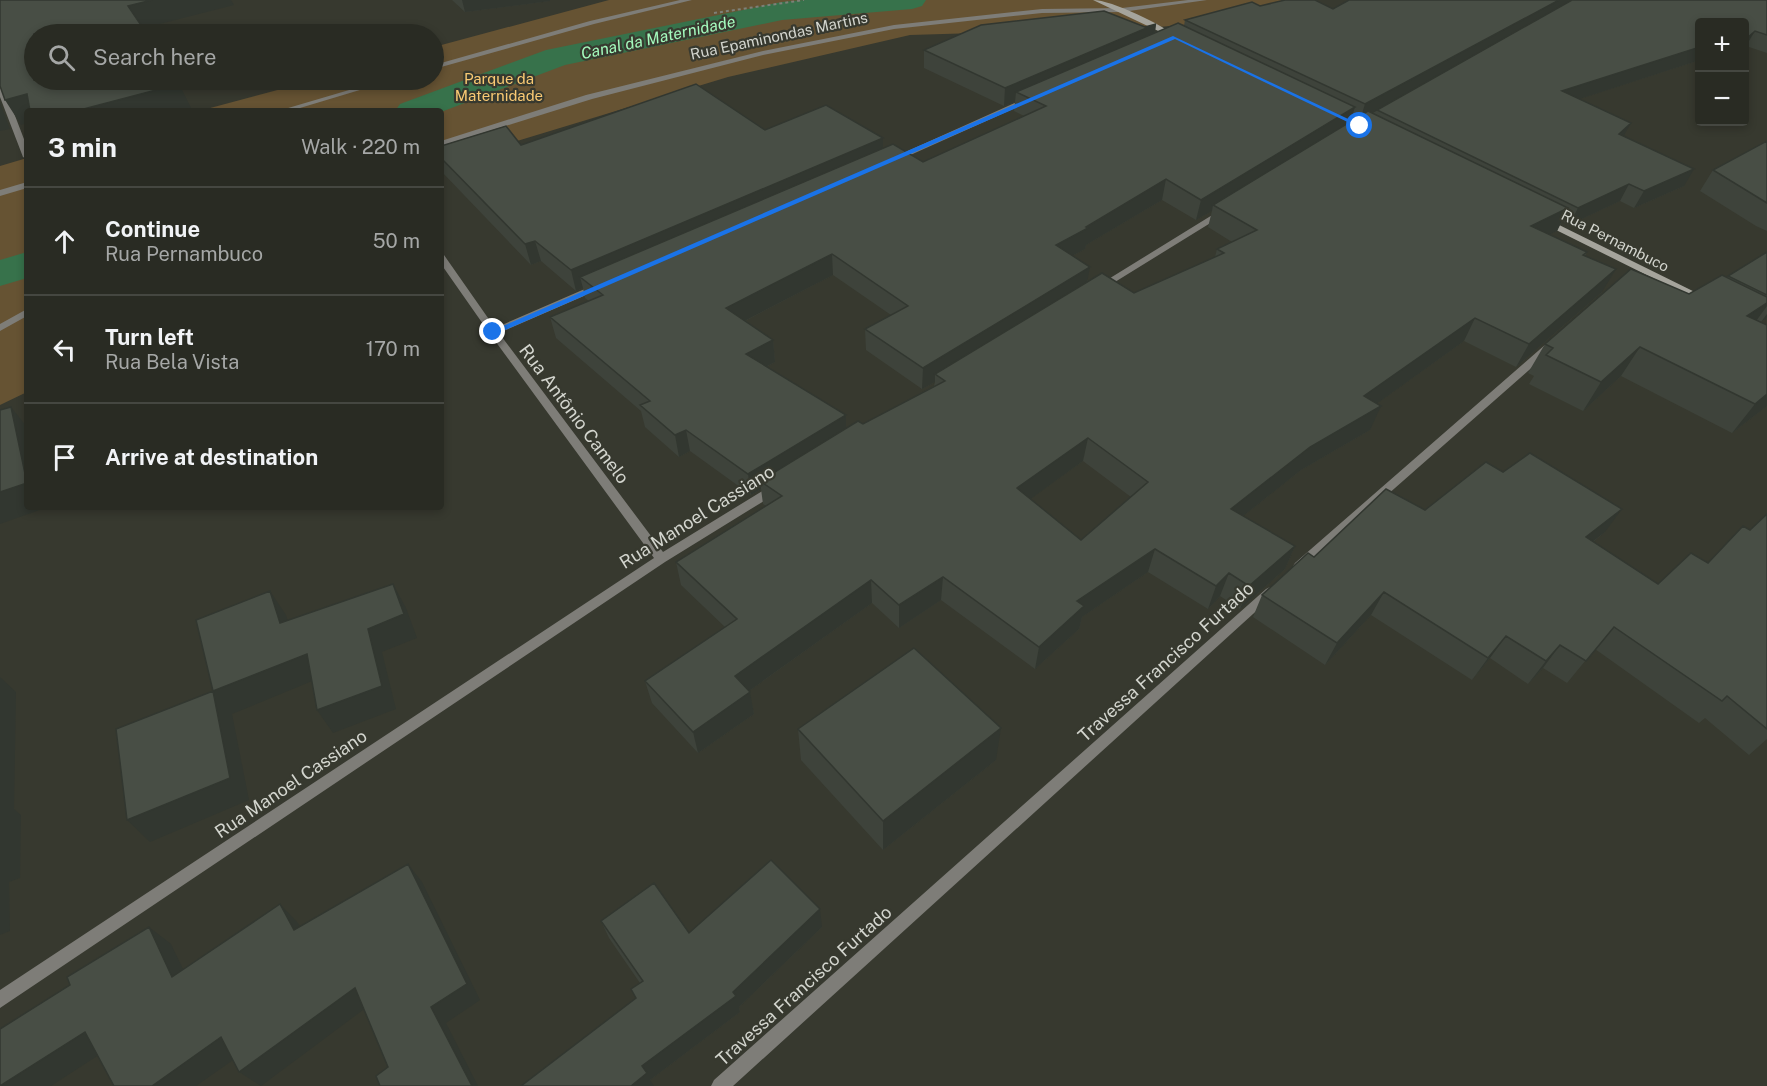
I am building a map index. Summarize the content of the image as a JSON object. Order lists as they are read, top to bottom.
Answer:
{
  "streets": {
    "main road": ["Rua Pernambuco"],
    "street": [
      "Rua Epaminondas Martins",
      "Rua Antônio Camelo",
      "Rua Manoel Cassiano",
      "Travessa Francisco Furtado"
    ]
  },
  "crossings": [
    ["Rua Antônio Camelo", "Rua Manoel Cassiano"]
  ],
  "water": ["Canal da Maternidade"],
  "parks": ["Parque da Maternidade"],
  "page": {
    "map_buttons": ["+", "−"],
    "search": "Search here",
    "heading": ["3 min", "Walk · 220 m"],
    "list": [
      ["Continue", "Rua Pernambuco", "50 m"],
      ["Turn left", "Rua Bela Vista", "170 m"],
      "Arrive at destination"
    ]
  }
}
